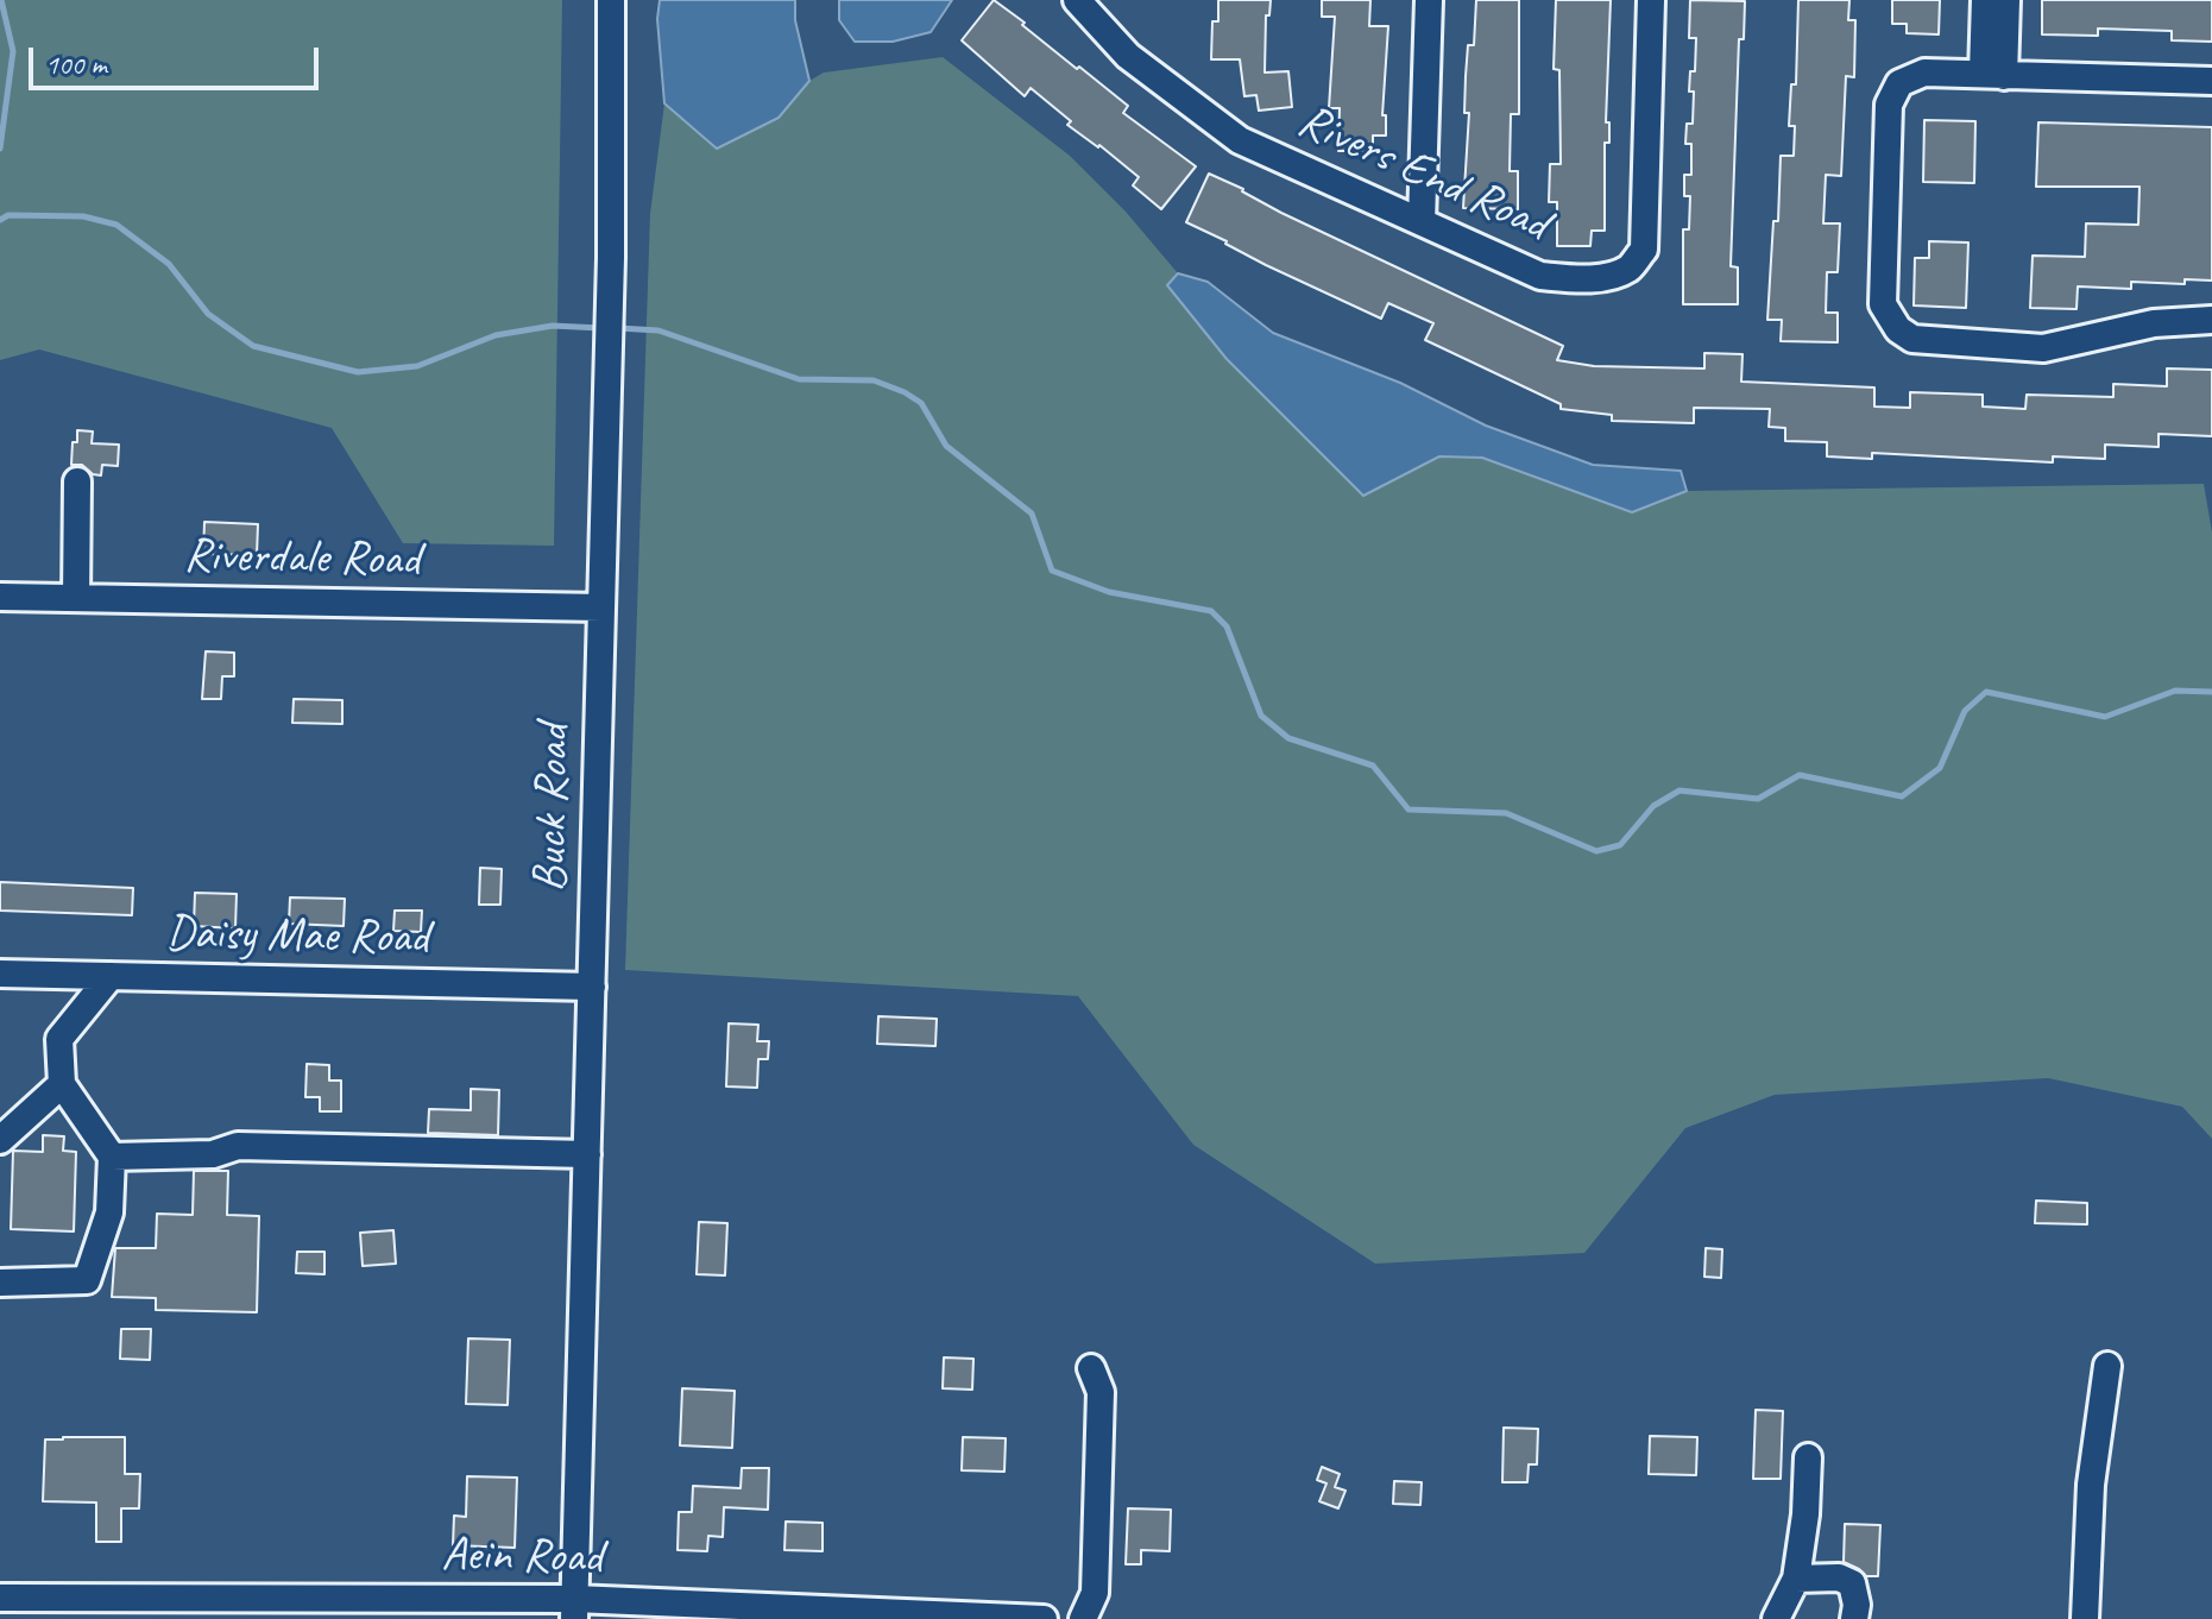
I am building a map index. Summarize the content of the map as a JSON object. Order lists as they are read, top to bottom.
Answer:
{
  "streets": {
    "street": [
      "Rivers End Road",
      "Riverdale Road",
      "Buck Road",
      "Daisy Mae Road",
      "Aein Road"
    ]
  },
  "crossings": [
    ["Riverdale Road", "Buck Road"],
    ["Buck Road", "Daisy Mae Road"],
    ["Buck Road", "Aein Road"]
  ],
  "scale_bar": "100 m"
}
